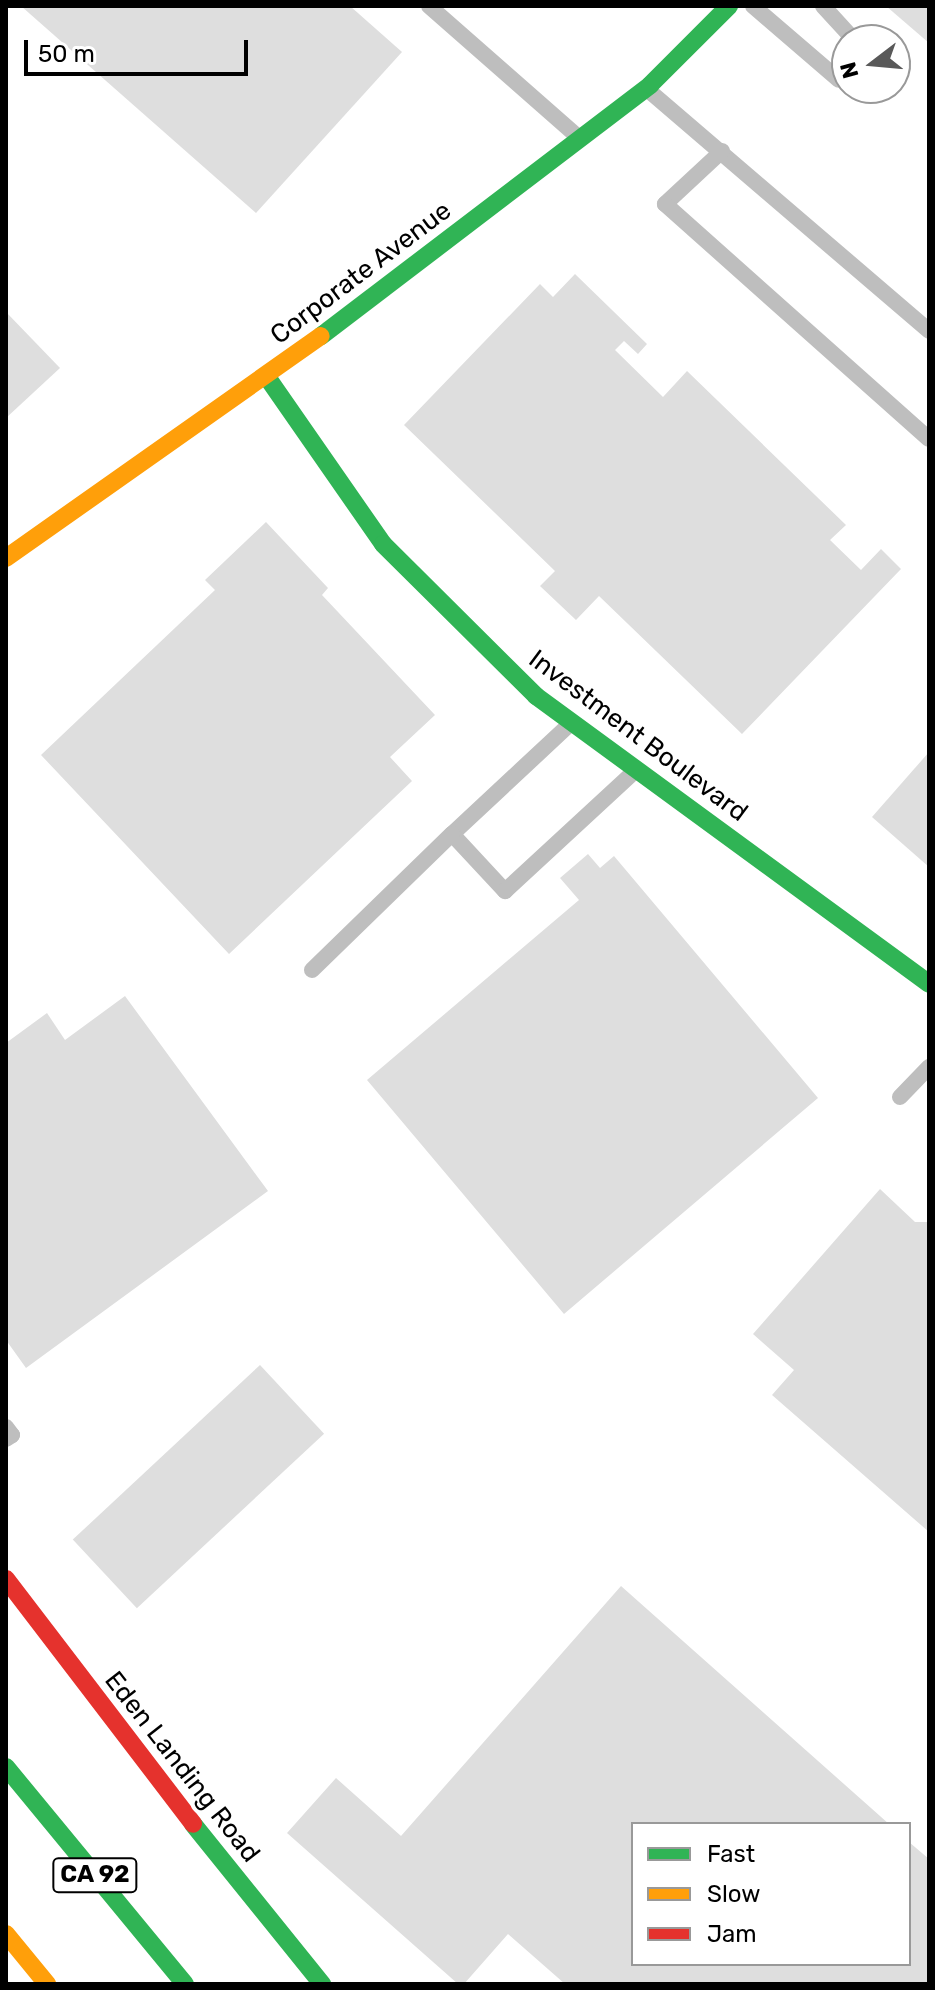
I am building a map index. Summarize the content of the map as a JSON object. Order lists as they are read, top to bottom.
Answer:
{
  "streets": {
    "main road": [
      "Corporate Avenue",
      "Investment Boulevard",
      "Eden Landing Road",
      "CA 92"
    ]
  },
  "crossings": [
    ["Corporate Avenue", "Investment Boulevard"]
  ],
  "legend": ["Fast", "Slow", "Jam"],
  "scale_bar": "50 m",
  "north": "left"
}
